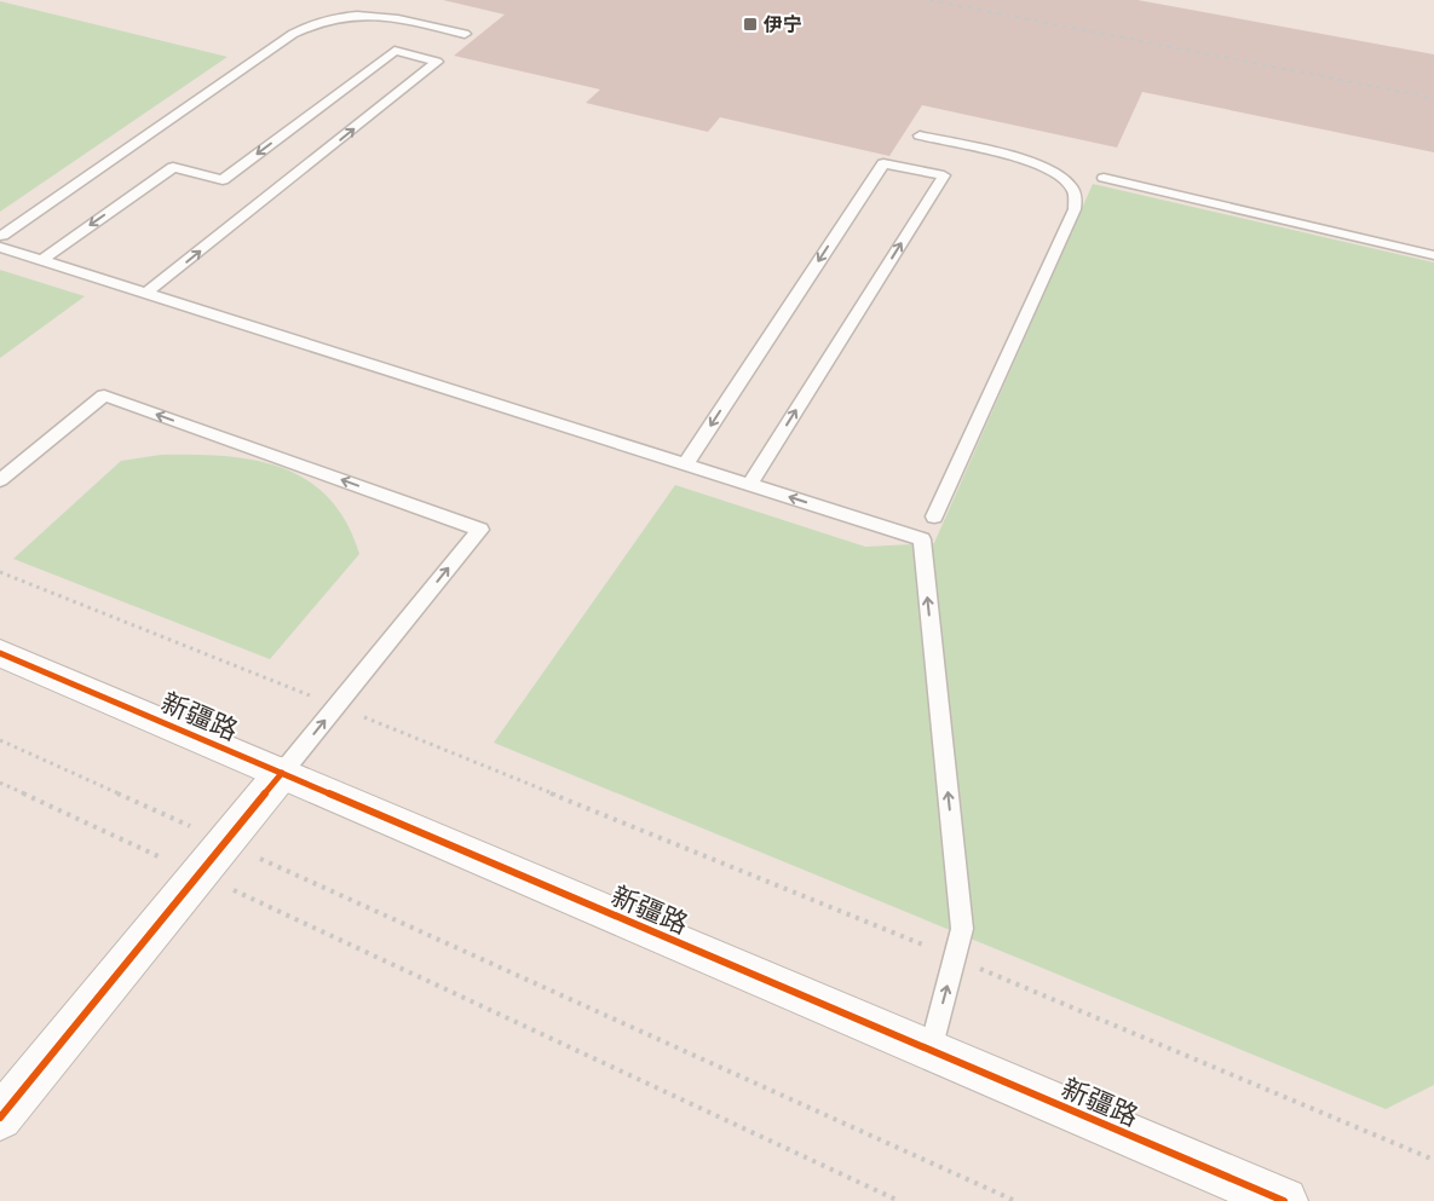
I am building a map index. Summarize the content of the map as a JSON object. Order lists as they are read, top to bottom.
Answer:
{
  "streets": {
    "street": ["新疆路"]
  },
  "places": {
    "transit": ["伊宁"]
  }
}
